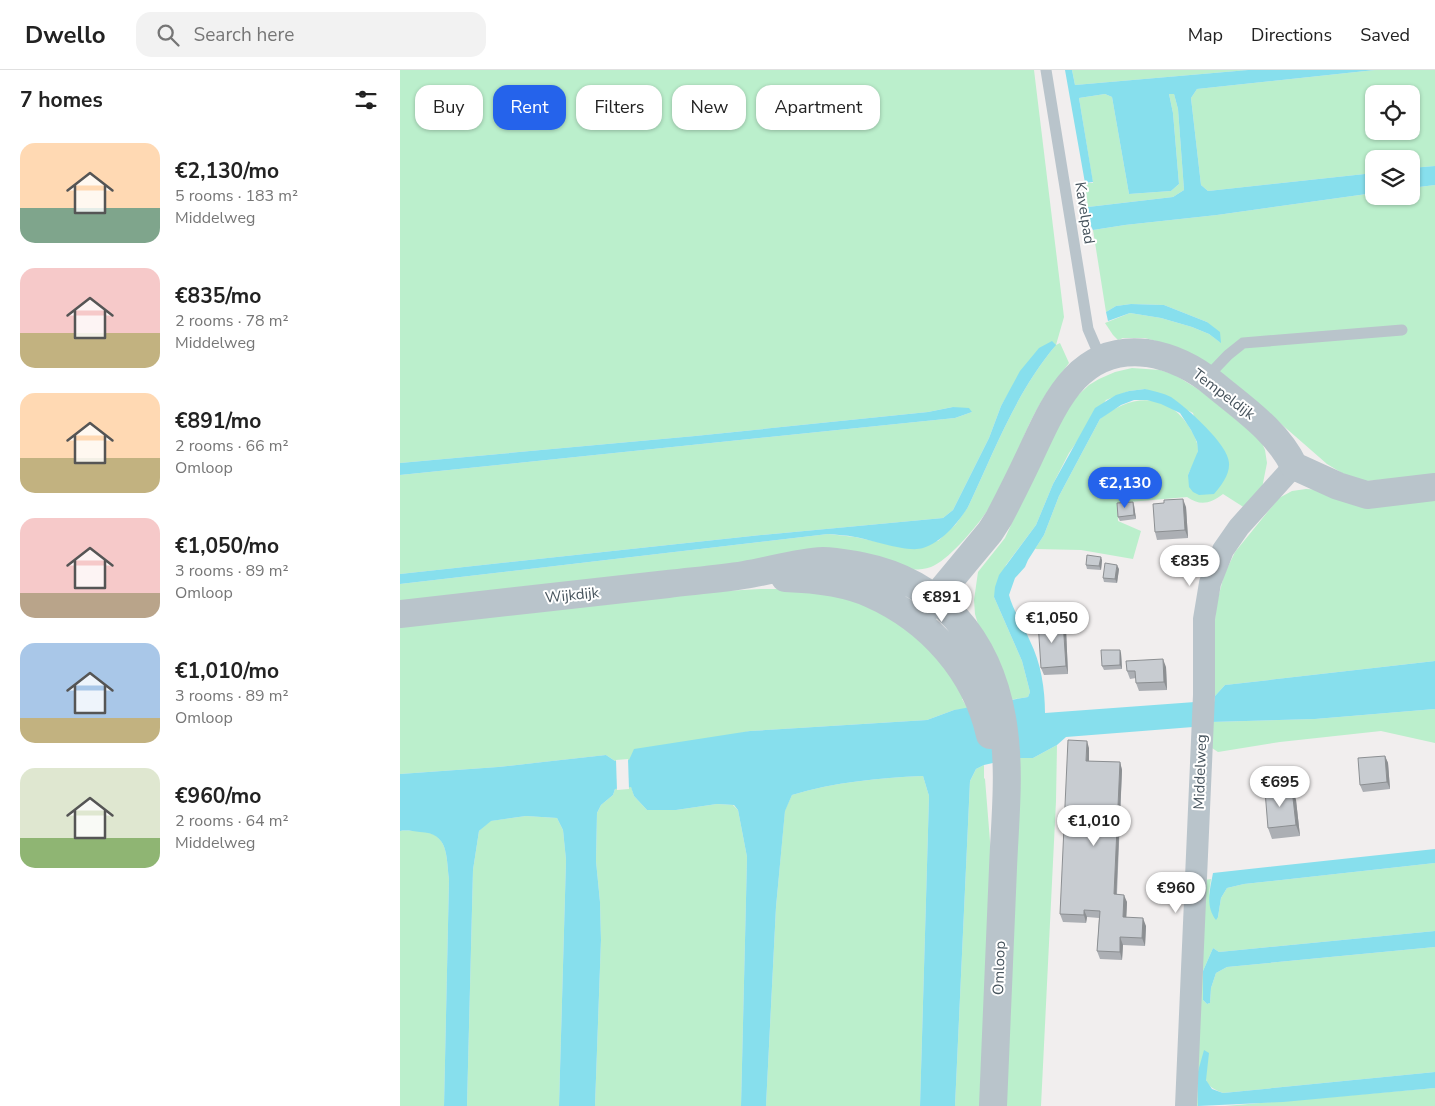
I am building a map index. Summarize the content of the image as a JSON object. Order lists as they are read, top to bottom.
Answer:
{
  "streets": {
    "street": [
      "Tempeldijk",
      "Wijkdijk",
      "Middelweg",
      "Omloop"
    ],
    "lane": ["Kavelpad"]
  },
  "crossings": [
    ["Kavelpad", "Tempeldijk"],
    ["Tempeldijk", "Wijkdijk"],
    ["Tempeldijk", "Middelweg"],
    ["Tempeldijk", "Omloop"],
    ["Wijkdijk", "Omloop"]
  ],
  "page": {
    "header": "Dwello",
    "search": "Search here",
    "nav": ["Map", "Directions", "Saved"],
    "heading": "7 homes",
    "chip": [
      "Buy",
      "Rent",
      "Filters",
      "New",
      "Apartment"
    ],
    "list": [
      {
        "name": "€2,130/mo",
        "note": "5 rooms · 183 m² · Middelweg"
      },
      {
        "name": "€835/mo",
        "note": "2 rooms · 78 m² · Middelweg"
      },
      {
        "name": "€891/mo",
        "note": "2 rooms · 66 m² · Omloop"
      },
      {
        "name": "€1,050/mo",
        "note": "3 rooms · 89 m² · Omloop"
      },
      {
        "name": "€1,010/mo",
        "note": "3 rooms · 89 m² · Omloop"
      },
      {
        "name": "€960/mo",
        "note": "2 rooms · 64 m² · Middelweg"
      }
    ],
    "price": [
      "€2,130",
      "€835",
      "€891",
      "€1,050",
      "€695",
      "€1,010",
      "€960"
    ]
  }
}
